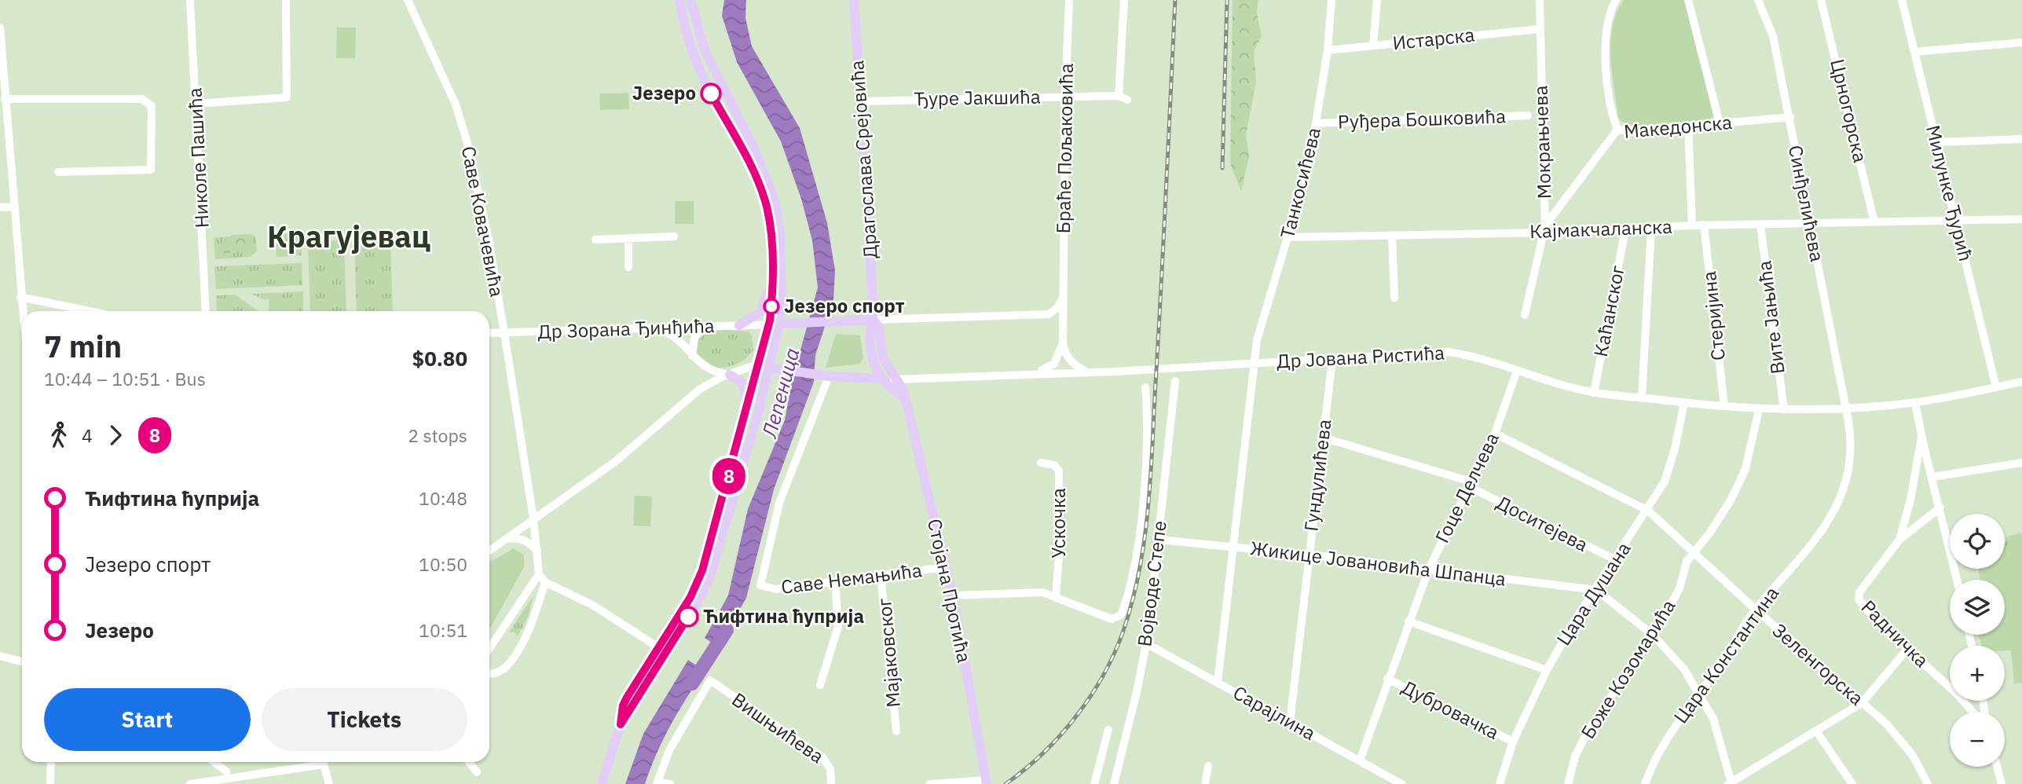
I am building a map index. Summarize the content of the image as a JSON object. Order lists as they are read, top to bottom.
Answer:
{
  "streets": {
    "main road": ["Драгослава Срејовића", "Др Јована Ристића", "Стојана Протића"],
    "street": [
      "Истарска",
      "Ђуре Јакшића",
      "Црногорска",
      "Руђера Бошковића",
      "Македонска",
      "Мокрањчева",
      "Браће Пољаковића",
      "Николе Пашића",
      "Танкосићева",
      "Милунке Ђурић",
      "Синђелићева",
      "Саве Ковачевића",
      "Кајмакчаланска",
      "Каћанског",
      "Стеријина",
      "Вите Јањића",
      "Др Зорана Ђинђића",
      "Гундулићева",
      "Гоце Делчева",
      "Ускочка",
      "Доситејева",
      "Жикице Јовановића Шпанца",
      "Саве Немањића",
      "Војводе Степе",
      "Цара Душана",
      "Радничка",
      "Мајаковског",
      "Цара Константина",
      "Зеленгорска",
      "Боже Козомарића",
      "Дубровачка",
      "Сарајлина",
      "Вишњићева"
    ]
  },
  "crossings": [
    ["Истарска", "Мокрањчева"],
    ["Истарска", "Танкосићева"],
    ["Ђуре Јакшића", "Браће Пољаковића"],
    ["Ђуре Јакшића", "Драгослава Срејовића"],
    ["Црногорска", "Кајмакчаланска"],
    ["Руђера Бошковића", "Танкосићева"],
    ["Македонска", "Мокрањчева"],
    ["Македонска", "Синђелићева"],
    ["Македонска", "Кајмакчаланска"],
    ["Мокрањчева", "Кајмакчаланска"],
    ["Драгослава Срејовића", "Др Јована Ристића"],
    ["Драгослава Срејовића", "Стојана Протића"],
    ["Танкосићева", "Кајмакчаланска"],
    ["Танкосићева", "Жикице Јовановића Шпанца"],
    ["Танкосићева", "Сарајлина"],
    ["Милунке Ђурић", "Кајмакчаланска"],
    ["Милунке Ђурић", "Др Јована Ристића"],
    ["Синђелићева", "Кајмакчаланска"],
    ["Синђелићева", "Др Јована Ристића"],
    ["Синђелићева", "Цара Константина"],
    ["Саве Ковачевића", "Др Зорана Ђинђића"],
    ["Кајмакчаланска", "Каћанског"],
    ["Кајмакчаланска", "Стеријина"],
    ["Кајмакчаланска", "Вите Јањића"],
    ["Каћанског", "Др Јована Ристића"],
    ["Стеријина", "Др Јована Ристића"],
    ["Вите Јањића", "Др Јована Ристића"],
    ["Др Јована Ристића", "Гундулићева"],
    ["Др Јована Ристића", "Гоце Делчева"],
    ["Др Јована Ристића", "Саве Немањића"],
    ["Др Јована Ристића", "Цара Душана"],
    ["Др Јована Ристића", "Цара Константина"],
    ["Др Јована Ристића", "Боже Козомарића"],
    ["Гундулићева", "Доситејева"],
    ["Гундулићева", "Жикице Јовановића Шпанца"],
    ["Гундулићева", "Сарајлина"],
    ["Гоце Делчева", "Доситејева"],
    ["Гоце Делчева", "Жикице Јовановића Шпанца"],
    ["Гоце Делчева", "Зеленгорска"],
    ["Гоце Делчева", "Дубровачка"],
    ["Гоце Делчева", "Сарајлина"],
    ["Ускочка", "Војводе Степе"],
    ["Доситејева", "Цара Душана"],
    ["Жикице Јовановића Шпанца", "Војводе Степе"],
    ["Жикице Јовановића Шпанца", "Цара Душана"],
    ["Саве Немањића", "Стојана Протића"],
    ["Саве Немањића", "Мајаковског"],
    ["Војводе Степе", "Сарајлина"],
    ["Цара Душана", "Зеленгорска"],
    ["Цара Душана", "Дубровачка"],
    ["Цара Константина", "Зеленгорска"],
    ["Зеленгорска", "Боже Козомарића"]
  ],
  "districts": ["Крагујевац"],
  "water": ["Лепеница"],
  "places": ["Језеро", "Језеро спорт", "Ћифтина ћуприја"],
  "lines": ["bus line 8"],
  "page": {
    "on_map": "8",
    "heading": ["7 min", "10:44 – 10:51 · Bus", "$0.80"],
    "legs": ["4", "8", "2 stops"],
    "list": [
      {
        "name": "Ћифтина ћуприја",
        "value": "10:48"
      },
      {
        "name": "Језеро спорт",
        "value": "10:50"
      },
      {
        "name": "Језеро",
        "value": "10:51"
      }
    ],
    "map_buttons": ["+", "−"],
    "buttons": ["Start", "Tickets"]
  }
}
